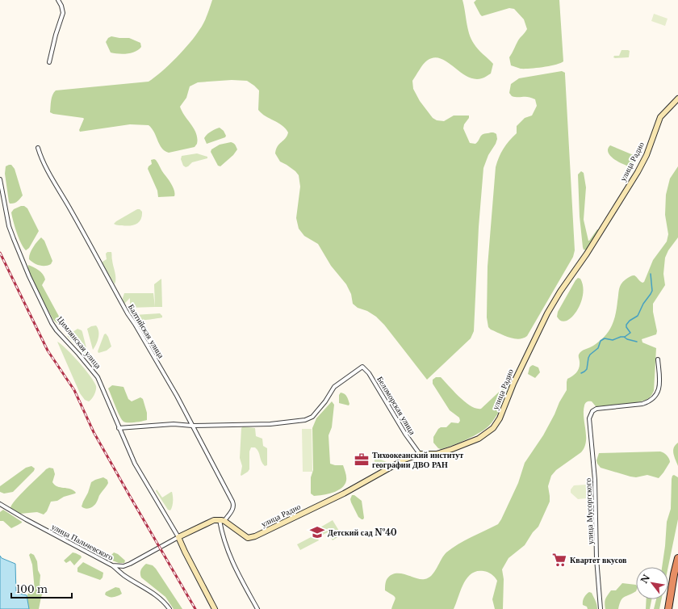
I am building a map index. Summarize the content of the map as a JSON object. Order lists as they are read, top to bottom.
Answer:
{
  "streets": {
    "main road": ["улица Радио"],
    "street": [
      "Балтийская улица",
      "Цимлянская улица",
      "Беломорская улица",
      "улица Мусоргского",
      "улица Пальчевского"
    ]
  },
  "crossings": [
    ["улица Радио", "Балтийская улица"],
    ["улица Радио", "Беломорская улица"],
    ["Балтийская улица", "Беломорская улица"]
  ],
  "places": {
    "office": ["Тихоокеанский институт географии ДВО РАН"],
    "school or university": ["Детский сад №40"],
    "supermarket": ["Квартет вкусов"]
  },
  "scale_bar": "100 m",
  "north": "top left"
}
